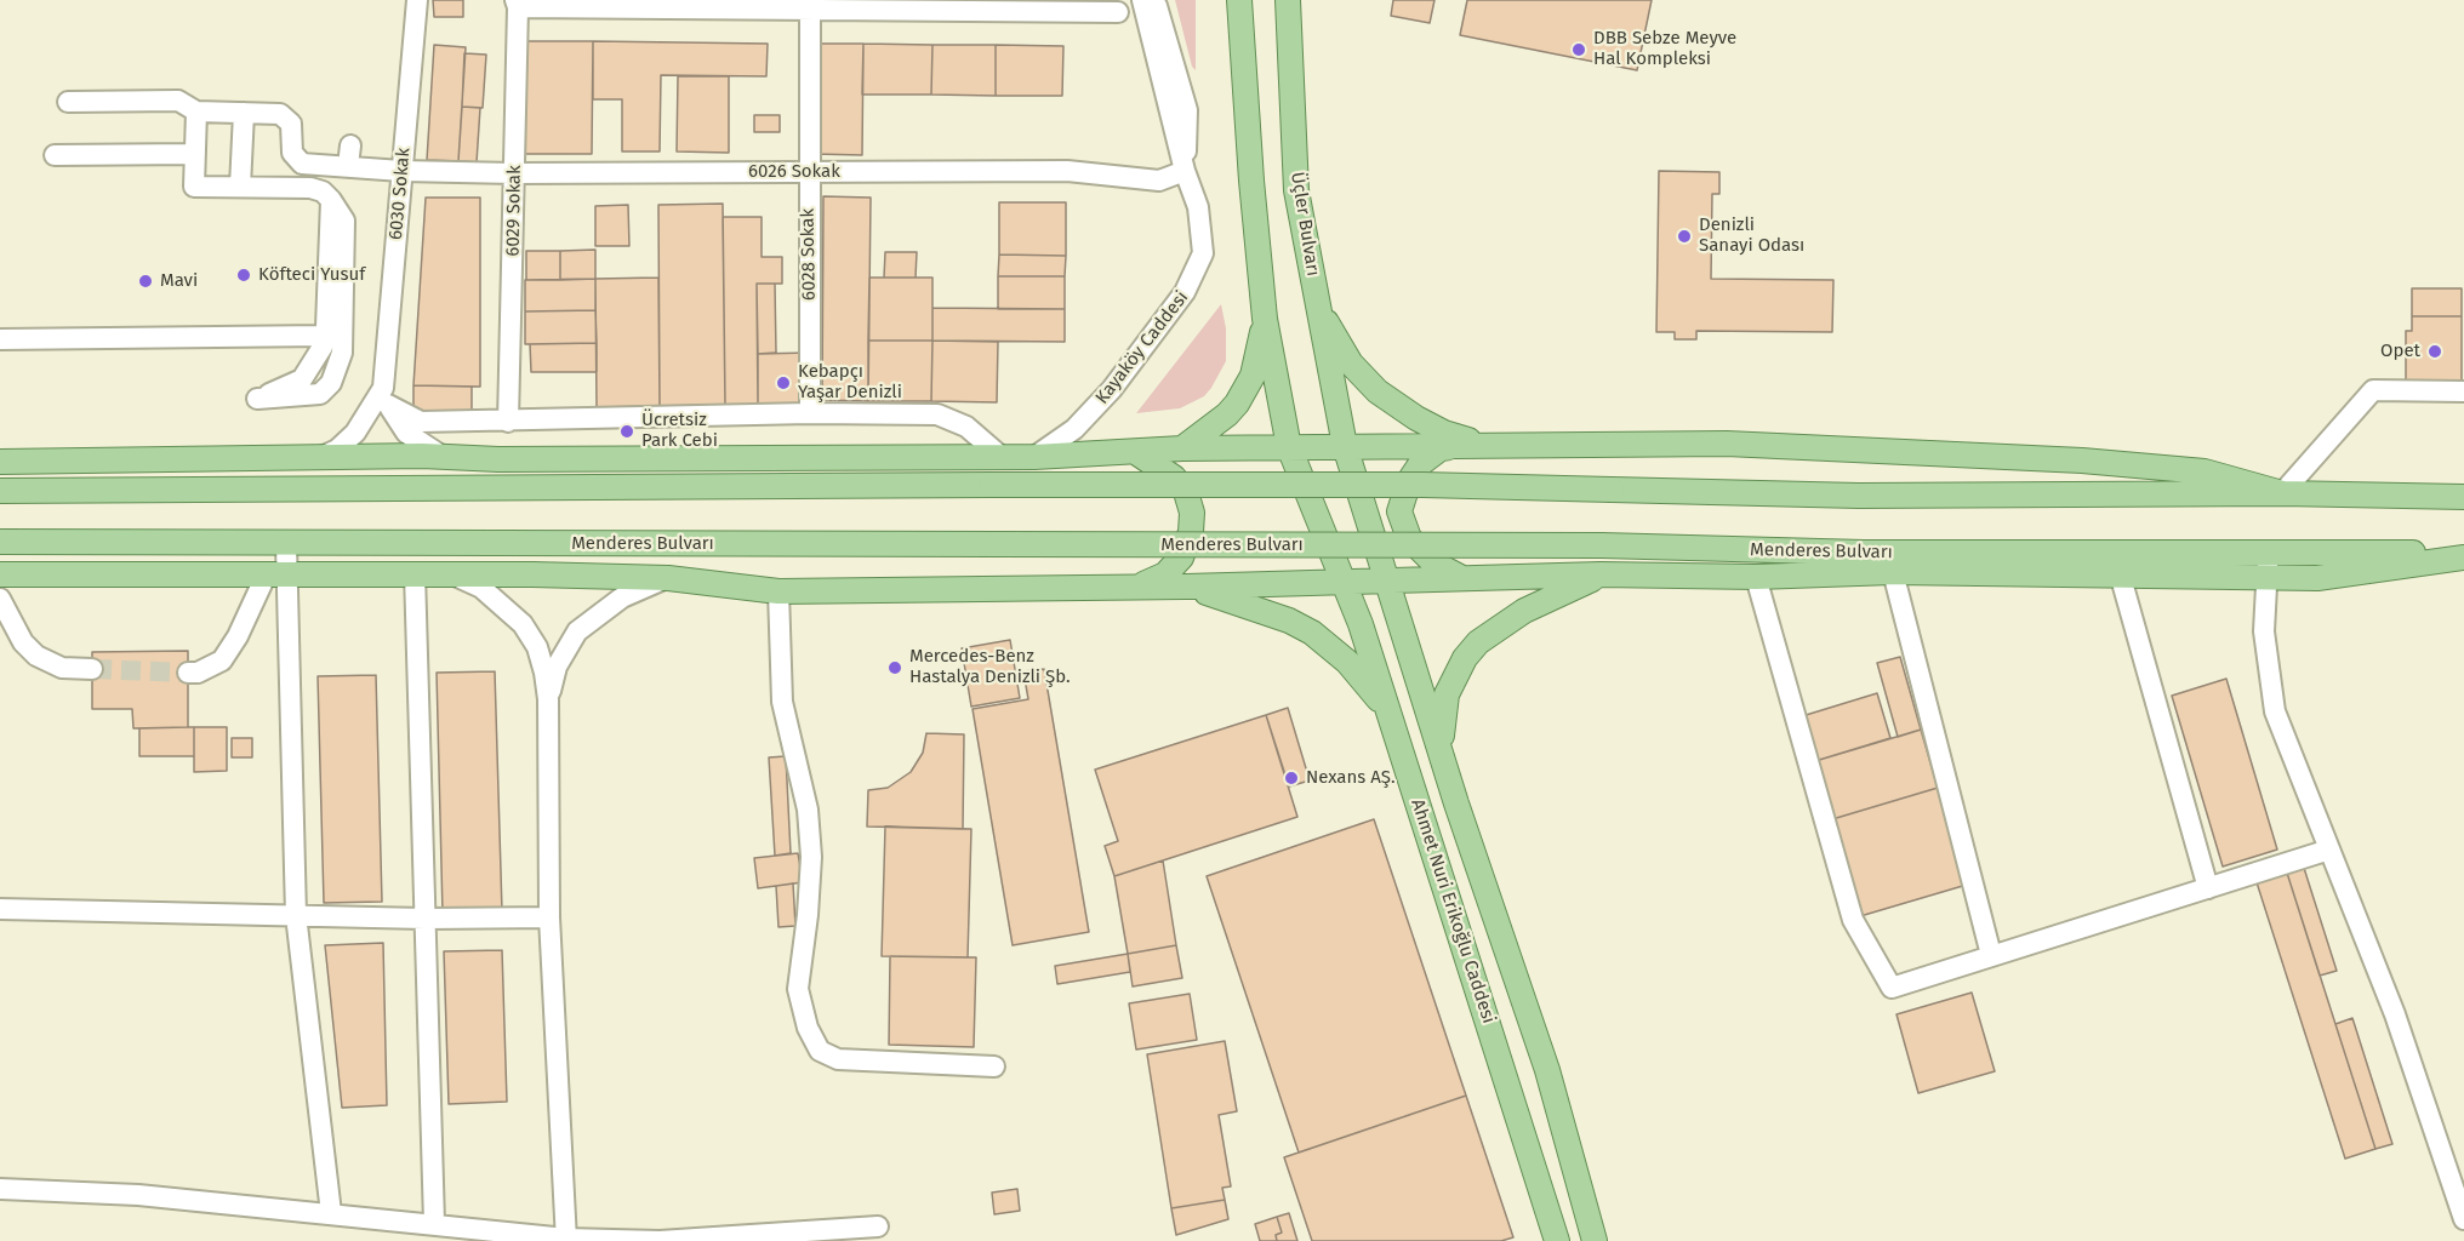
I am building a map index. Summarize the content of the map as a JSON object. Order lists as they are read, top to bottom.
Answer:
{
  "streets": {
    "main road": ["Üçler Bulvarı", "Menderes Bulvarı", "Ahmet Nuri Erikoğlu Caddesi"],
    "street": [
      "6026 Sokak",
      "6030 Sokak",
      "6029 Sokak",
      "6028 Sokak",
      "Kayaköy Caddesi"
    ]
  },
  "crossings": [
    ["6026 Sokak", "6030 Sokak"],
    ["6026 Sokak", "6029 Sokak"],
    ["6026 Sokak", "6028 Sokak"],
    ["6026 Sokak", "Kayaköy Caddesi"],
    ["Üçler Bulvarı", "Ahmet Nuri Erikoğlu Caddesi"]
  ],
  "places": [
    "DBB Sebze Meyve Hal Kompleksi",
    "Denizli Sanayi Odası",
    "Köfteci Yusuf",
    "Mavi",
    "Opet",
    "Kebapçı Yaşar Denizli",
    "Ücretsiz Park Cebi",
    "Mercedes-Benz Hastalya Denizli Şb.",
    "Nexans AŞ."
  ]
}
